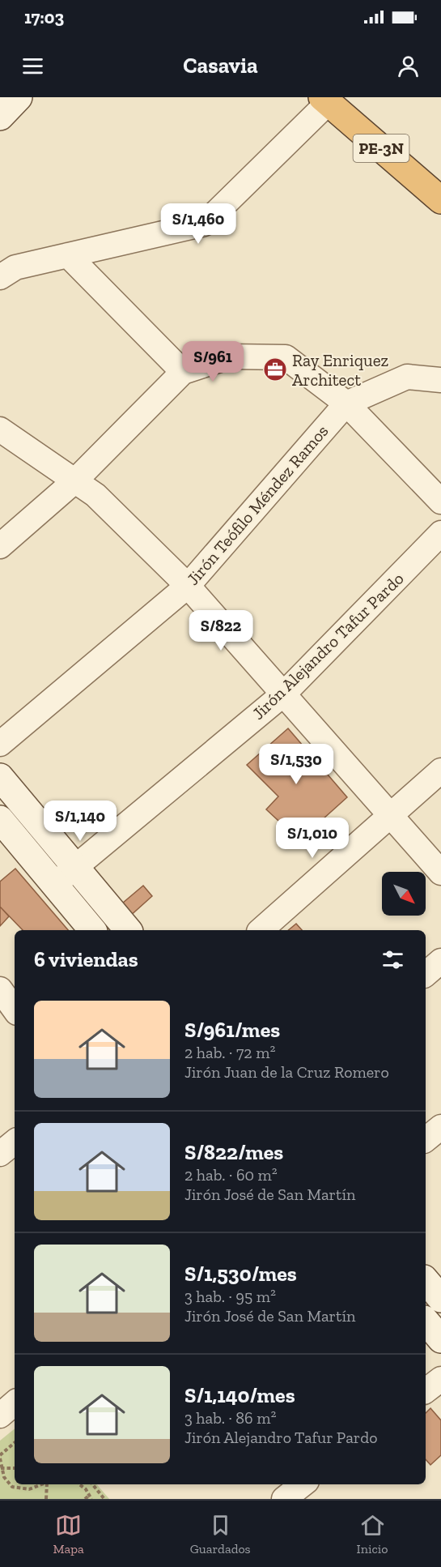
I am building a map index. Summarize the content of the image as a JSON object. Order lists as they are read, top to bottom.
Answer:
{
  "streets": {
    "highway": ["PE-3N"],
    "street": ["Jirón Teófilo Méndez Ramos", "Jirón Alejandro Tafur Pardo"]
  },
  "places": {
    "office": ["Ray Enriquez Architect"]
  },
  "north": "bottom right",
  "page": {
    "status": "17:03",
    "header": "Casavia",
    "price": [
      "S/1,460",
      "S/961",
      "S/822",
      "S/1,530",
      "S/1,140",
      "S/1,010"
    ],
    "heading": "6 viviendas",
    "list": [
      {
        "name": "S/961/mes",
        "note": "2 hab. · 72 m² · Jirón Juan de la Cruz Romero"
      },
      {
        "name": "S/822/mes",
        "note": "2 hab. · 60 m² · Jirón José de San Martín"
      },
      {
        "name": "S/1,530/mes",
        "note": "3 hab. · 95 m² · Jirón José de San Martín"
      },
      {
        "name": "S/1,140/mes",
        "note": "3 hab. · 86 m² · Jirón Alejandro Tafur Pardo"
      }
    ],
    "tabs": ["Mapa", "Guardados", "Inicio"]
  }
}
